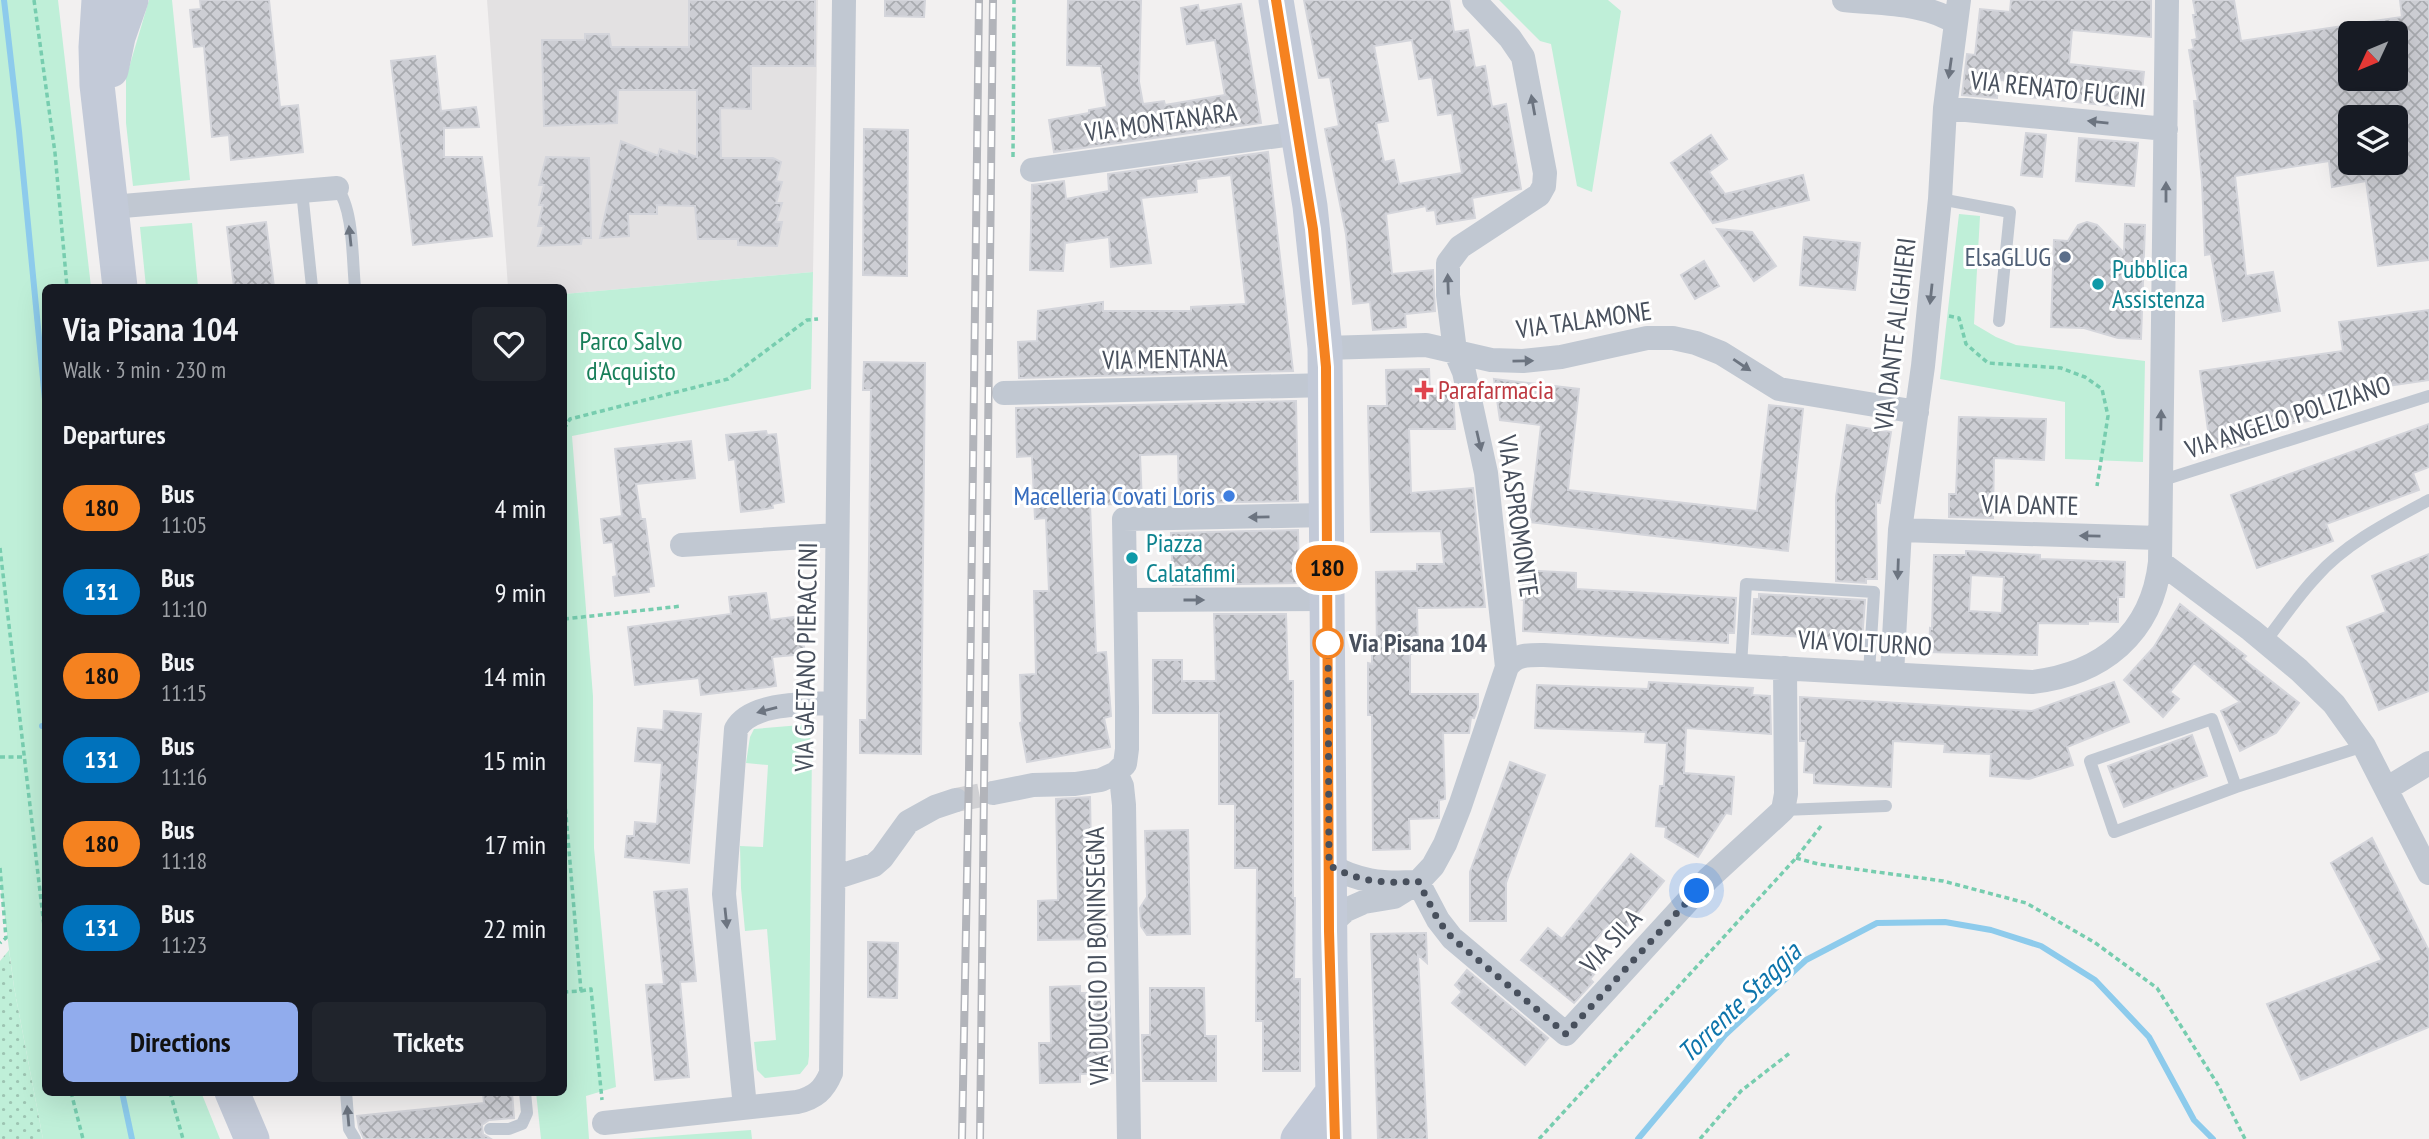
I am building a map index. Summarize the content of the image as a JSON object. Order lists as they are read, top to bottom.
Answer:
{
  "streets": {
    "street": [
      "VIA RENATO FUCINI",
      "VIA MONTANARA",
      "VIA TALAMONE",
      "VIA DANTE ALIGHIERI",
      "VIA MENTANA",
      "VIA DANTE",
      "VIA ASPROMONTE",
      "VIA VOLTURNO",
      "VIA GAETANO PIERACCINI",
      "VIA SILA",
      "VIA DUCCIO DI BONINSEGNA"
    ],
    "lane": ["VIA ANGELO POLIZIANO"]
  },
  "crossings": [
    ["VIA RENATO FUCINI", "VIA DANTE ALIGHIERI"],
    ["VIA RENATO FUCINI", "VIA VOLTURNO"],
    ["VIA TALAMONE", "VIA DANTE ALIGHIERI"],
    ["VIA TALAMONE", "VIA ASPROMONTE"],
    ["VIA DANTE ALIGHIERI", "VIA DANTE"],
    ["VIA DANTE ALIGHIERI", "VIA VOLTURNO"],
    ["VIA ANGELO POLIZIANO", "VIA VOLTURNO"],
    ["VIA DANTE", "VIA VOLTURNO"],
    ["VIA ASPROMONTE", "VIA VOLTURNO"],
    ["VIA ASPROMONTE", "VIA SILA"]
  ],
  "one_way": [
    "VIA RENATO FUCINI",
    "VIA TALAMONE",
    "VIA DANTE ALIGHIERI",
    "VIA DANTE"
  ],
  "water": ["Torrente Staggia"],
  "parks": ["Parco Salvo d'Acquisto"],
  "places": {
    "other": [
      "ElsaGLUG",
      "Pubblica Assistenza",
      "Macelleria Covati Loris",
      "Piazza Calatafimi",
      "Via Pisana 104"
    ],
    "health": ["Parafarmacia"]
  },
  "lines": ["bus line 180"],
  "north": "bottom left",
  "page": {
    "on_map": "180",
    "heading": [
      ["Via Pisana 104", "Walk · 3 min · 230 m"],
      "Departures"
    ],
    "list": [
      {
        "mark": "180",
        "name": "Bus",
        "note": "11:05",
        "value": "4 min"
      },
      {
        "mark": "131",
        "name": "Bus",
        "note": "11:10",
        "value": "9 min"
      },
      {
        "mark": "180",
        "name": "Bus",
        "note": "11:15",
        "value": "14 min"
      },
      {
        "mark": "131",
        "name": "Bus",
        "note": "11:16",
        "value": "15 min"
      },
      {
        "mark": "180",
        "name": "Bus",
        "note": "11:18",
        "value": "17 min"
      },
      {
        "mark": "131",
        "name": "Bus",
        "note": "11:23",
        "value": "22 min"
      }
    ],
    "buttons": ["Directions", "Tickets"]
  }
}
